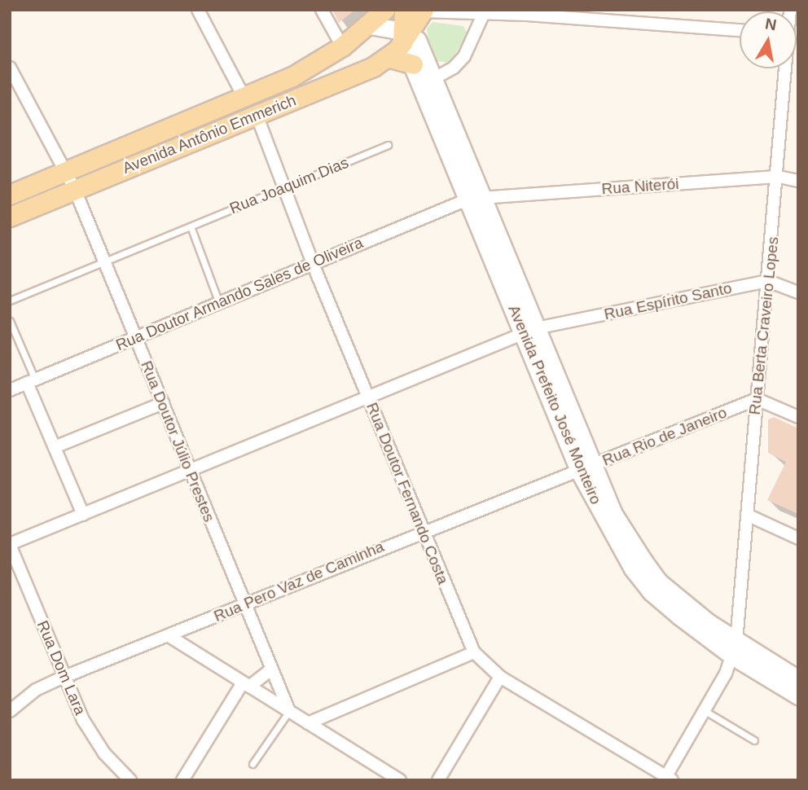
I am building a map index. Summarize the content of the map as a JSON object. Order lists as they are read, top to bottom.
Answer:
{
  "streets": {
    "main road": ["Avenida Antônio Emmerich", "Avenida Prefeito José Monteiro"],
    "street": [
      "Rua Niterói",
      "Rua Doutor Armando Sales de Oliveira",
      "Rua Espírito Santo",
      "Rua Berta Craveiro Lopes",
      "Rua Rio de Janeiro",
      "Rua Doutor Júlio Prestes",
      "Rua Doutor Fernando Costa",
      "Rua Pero Vaz de Caminha",
      "Rua Dom Lara"
    ],
    "lane": ["Rua Joaquim Dias"]
  },
  "crossings": [
    ["Avenida Antônio Emmerich", "Avenida Prefeito José Monteiro"],
    ["Avenida Antônio Emmerich", "Rua Doutor Júlio Prestes"],
    ["Avenida Antônio Emmerich", "Rua Doutor Fernando Costa"],
    ["Rua Joaquim Dias", "Rua Doutor Júlio Prestes"],
    ["Rua Joaquim Dias", "Rua Doutor Fernando Costa"],
    ["Rua Niterói", "Rua Doutor Armando Sales de Oliveira"],
    ["Rua Niterói", "Rua Berta Craveiro Lopes"],
    ["Rua Niterói", "Avenida Prefeito José Monteiro"],
    ["Rua Doutor Armando Sales de Oliveira", "Avenida Prefeito José Monteiro"],
    ["Rua Doutor Armando Sales de Oliveira", "Rua Doutor Júlio Prestes"],
    ["Rua Doutor Armando Sales de Oliveira", "Rua Doutor Fernando Costa"],
    ["Rua Espírito Santo", "Rua Berta Craveiro Lopes"],
    ["Rua Espírito Santo", "Avenida Prefeito José Monteiro"],
    ["Rua Espírito Santo", "Rua Doutor Júlio Prestes"],
    ["Rua Espírito Santo", "Rua Doutor Fernando Costa"],
    ["Rua Espírito Santo", "Rua Dom Lara"],
    ["Rua Berta Craveiro Lopes", "Avenida Prefeito José Monteiro"],
    ["Rua Berta Craveiro Lopes", "Rua Rio de Janeiro"],
    ["Avenida Prefeito José Monteiro", "Rua Rio de Janeiro"],
    ["Avenida Prefeito José Monteiro", "Rua Pero Vaz de Caminha"],
    ["Rua Rio de Janeiro", "Rua Pero Vaz de Caminha"],
    ["Rua Doutor Júlio Prestes", "Rua Pero Vaz de Caminha"],
    ["Rua Doutor Fernando Costa", "Rua Pero Vaz de Caminha"],
    ["Rua Pero Vaz de Caminha", "Rua Dom Lara"]
  ],
  "north": "top"
}
